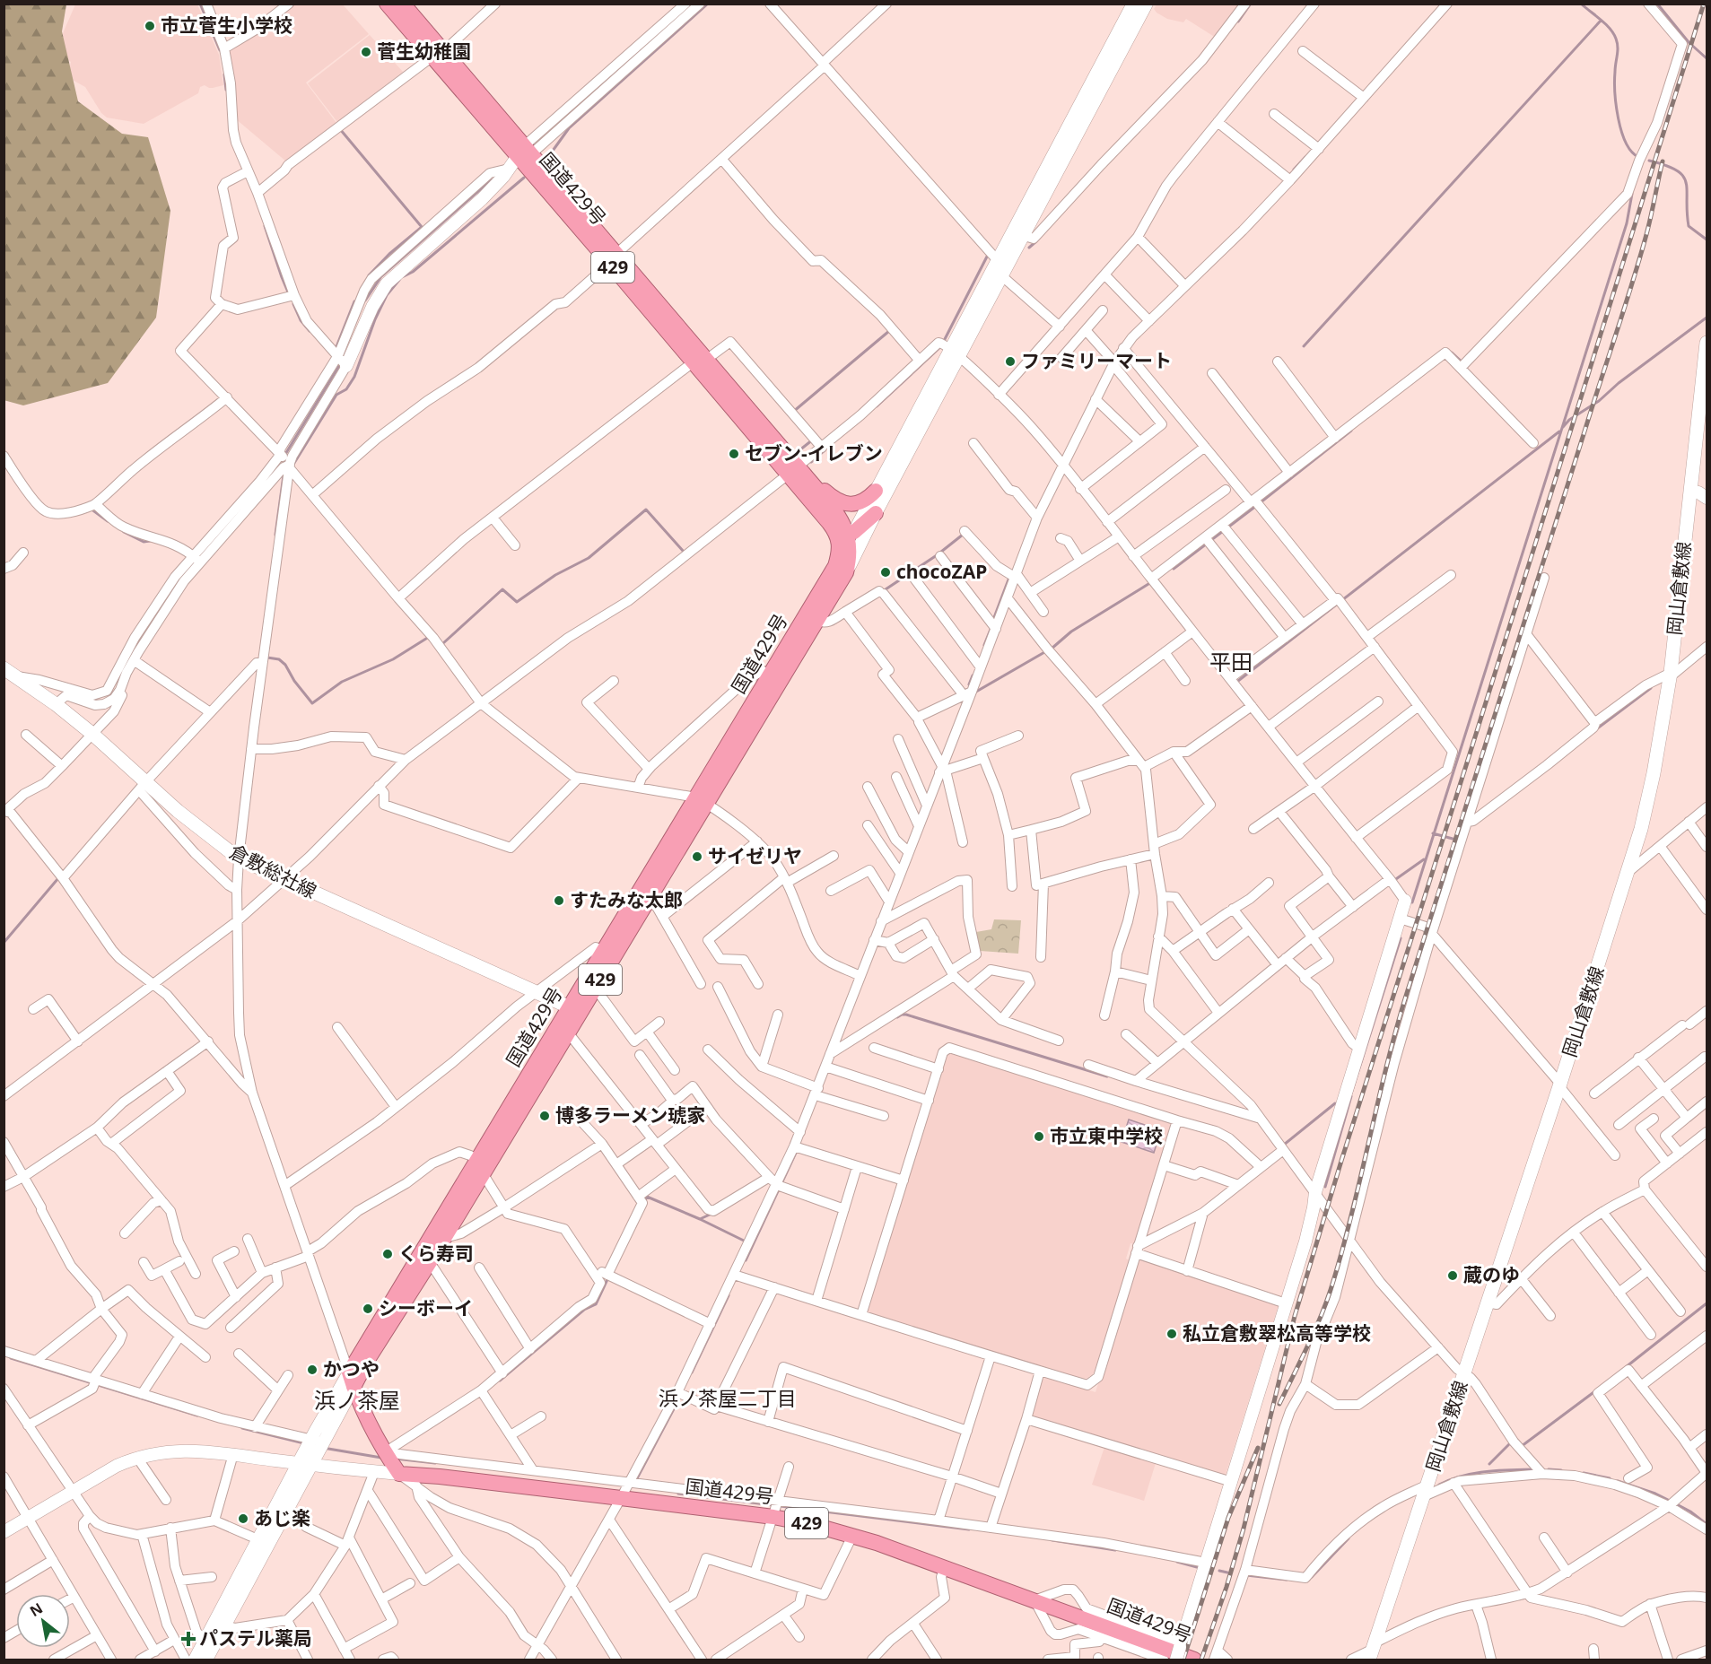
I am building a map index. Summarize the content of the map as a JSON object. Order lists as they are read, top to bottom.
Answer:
{
  "streets": {
    "highway": ["国道429号", "429"],
    "main road": ["岡山倉敷線", "倉敷総社線"]
  },
  "crossings": [
    ["国道429号", "倉敷総社線"]
  ],
  "districts": ["平田", "浜ノ茶屋二丁目", "浜ノ茶屋"],
  "places": {
    "other": [
      "市立菅生小学校",
      "菅生幼稚園",
      "ファミリーマート",
      "セブン-イレブン",
      "chocoZAP",
      "サイゼリヤ",
      "すたみな太郎",
      "博多ラーメン琥家",
      "市立東中学校",
      "くら寿司",
      "蔵のゆ",
      "シーボーイ",
      "私立倉敷翠松高等学校",
      "かつや",
      "あじ楽"
    ],
    "health": ["パステル薬局"]
  },
  "north": "top left"
}
